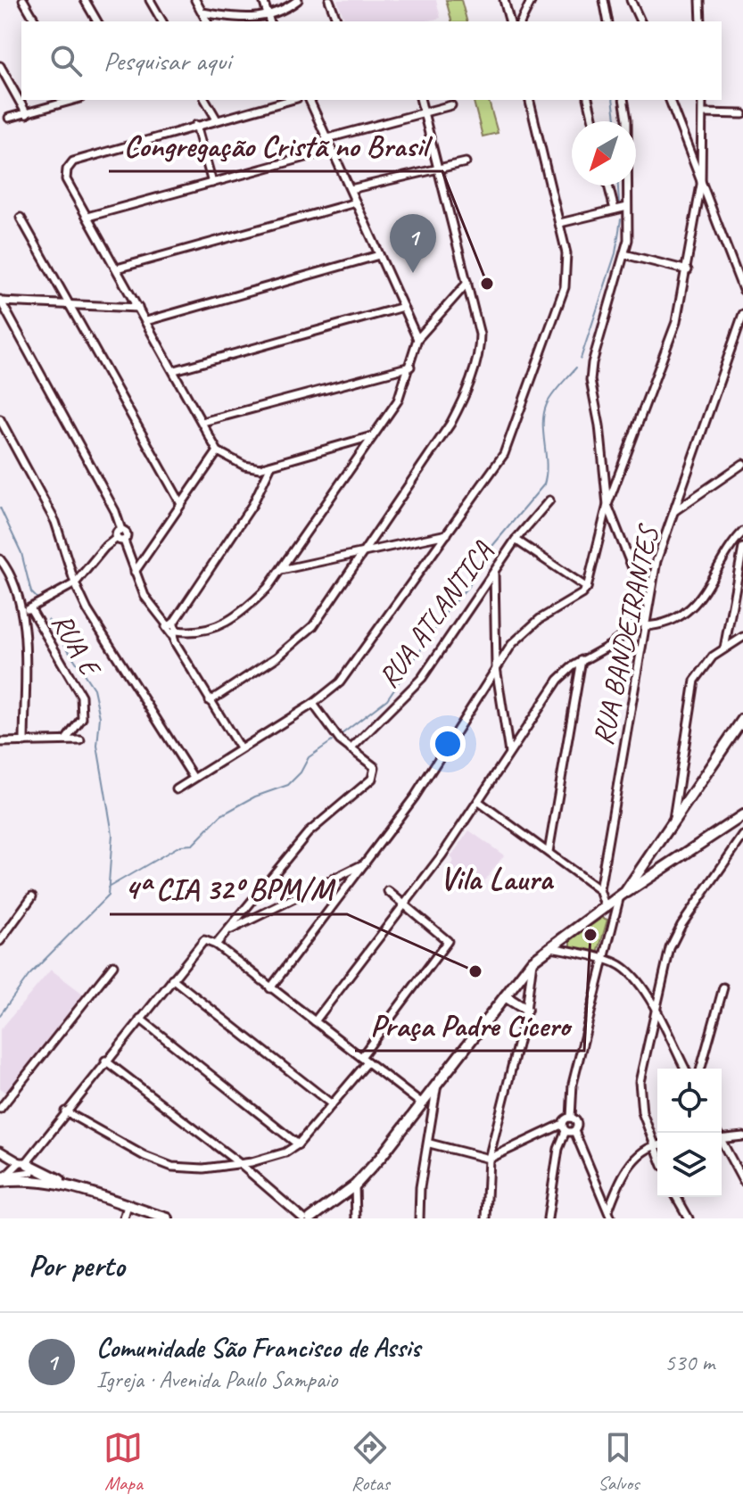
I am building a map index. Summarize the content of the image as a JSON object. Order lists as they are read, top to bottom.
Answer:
{
  "streets": {
    "street": ["RUA ATLANTICA", "RUA BANDEIRANTES", "RUA E"]
  },
  "districts": ["Vila Laura"],
  "places": ["Congregação Cristã no Brasil", "Praça Padre Cícero", "4ª CIA 32º BPM/M"],
  "north": "bottom left",
  "page": {
    "search": "Pesquisar aqui",
    "pins": "1",
    "heading": "Por perto",
    "list": [
      {
        "mark": "1",
        "name": "Comunidade São Francisco de Assis",
        "note": "Igreja · Avenida Paulo Sampaio",
        "value": "530 m"
      }
    ],
    "nav": ["Mapa", "Rotas", "Salvos"]
  }
}
